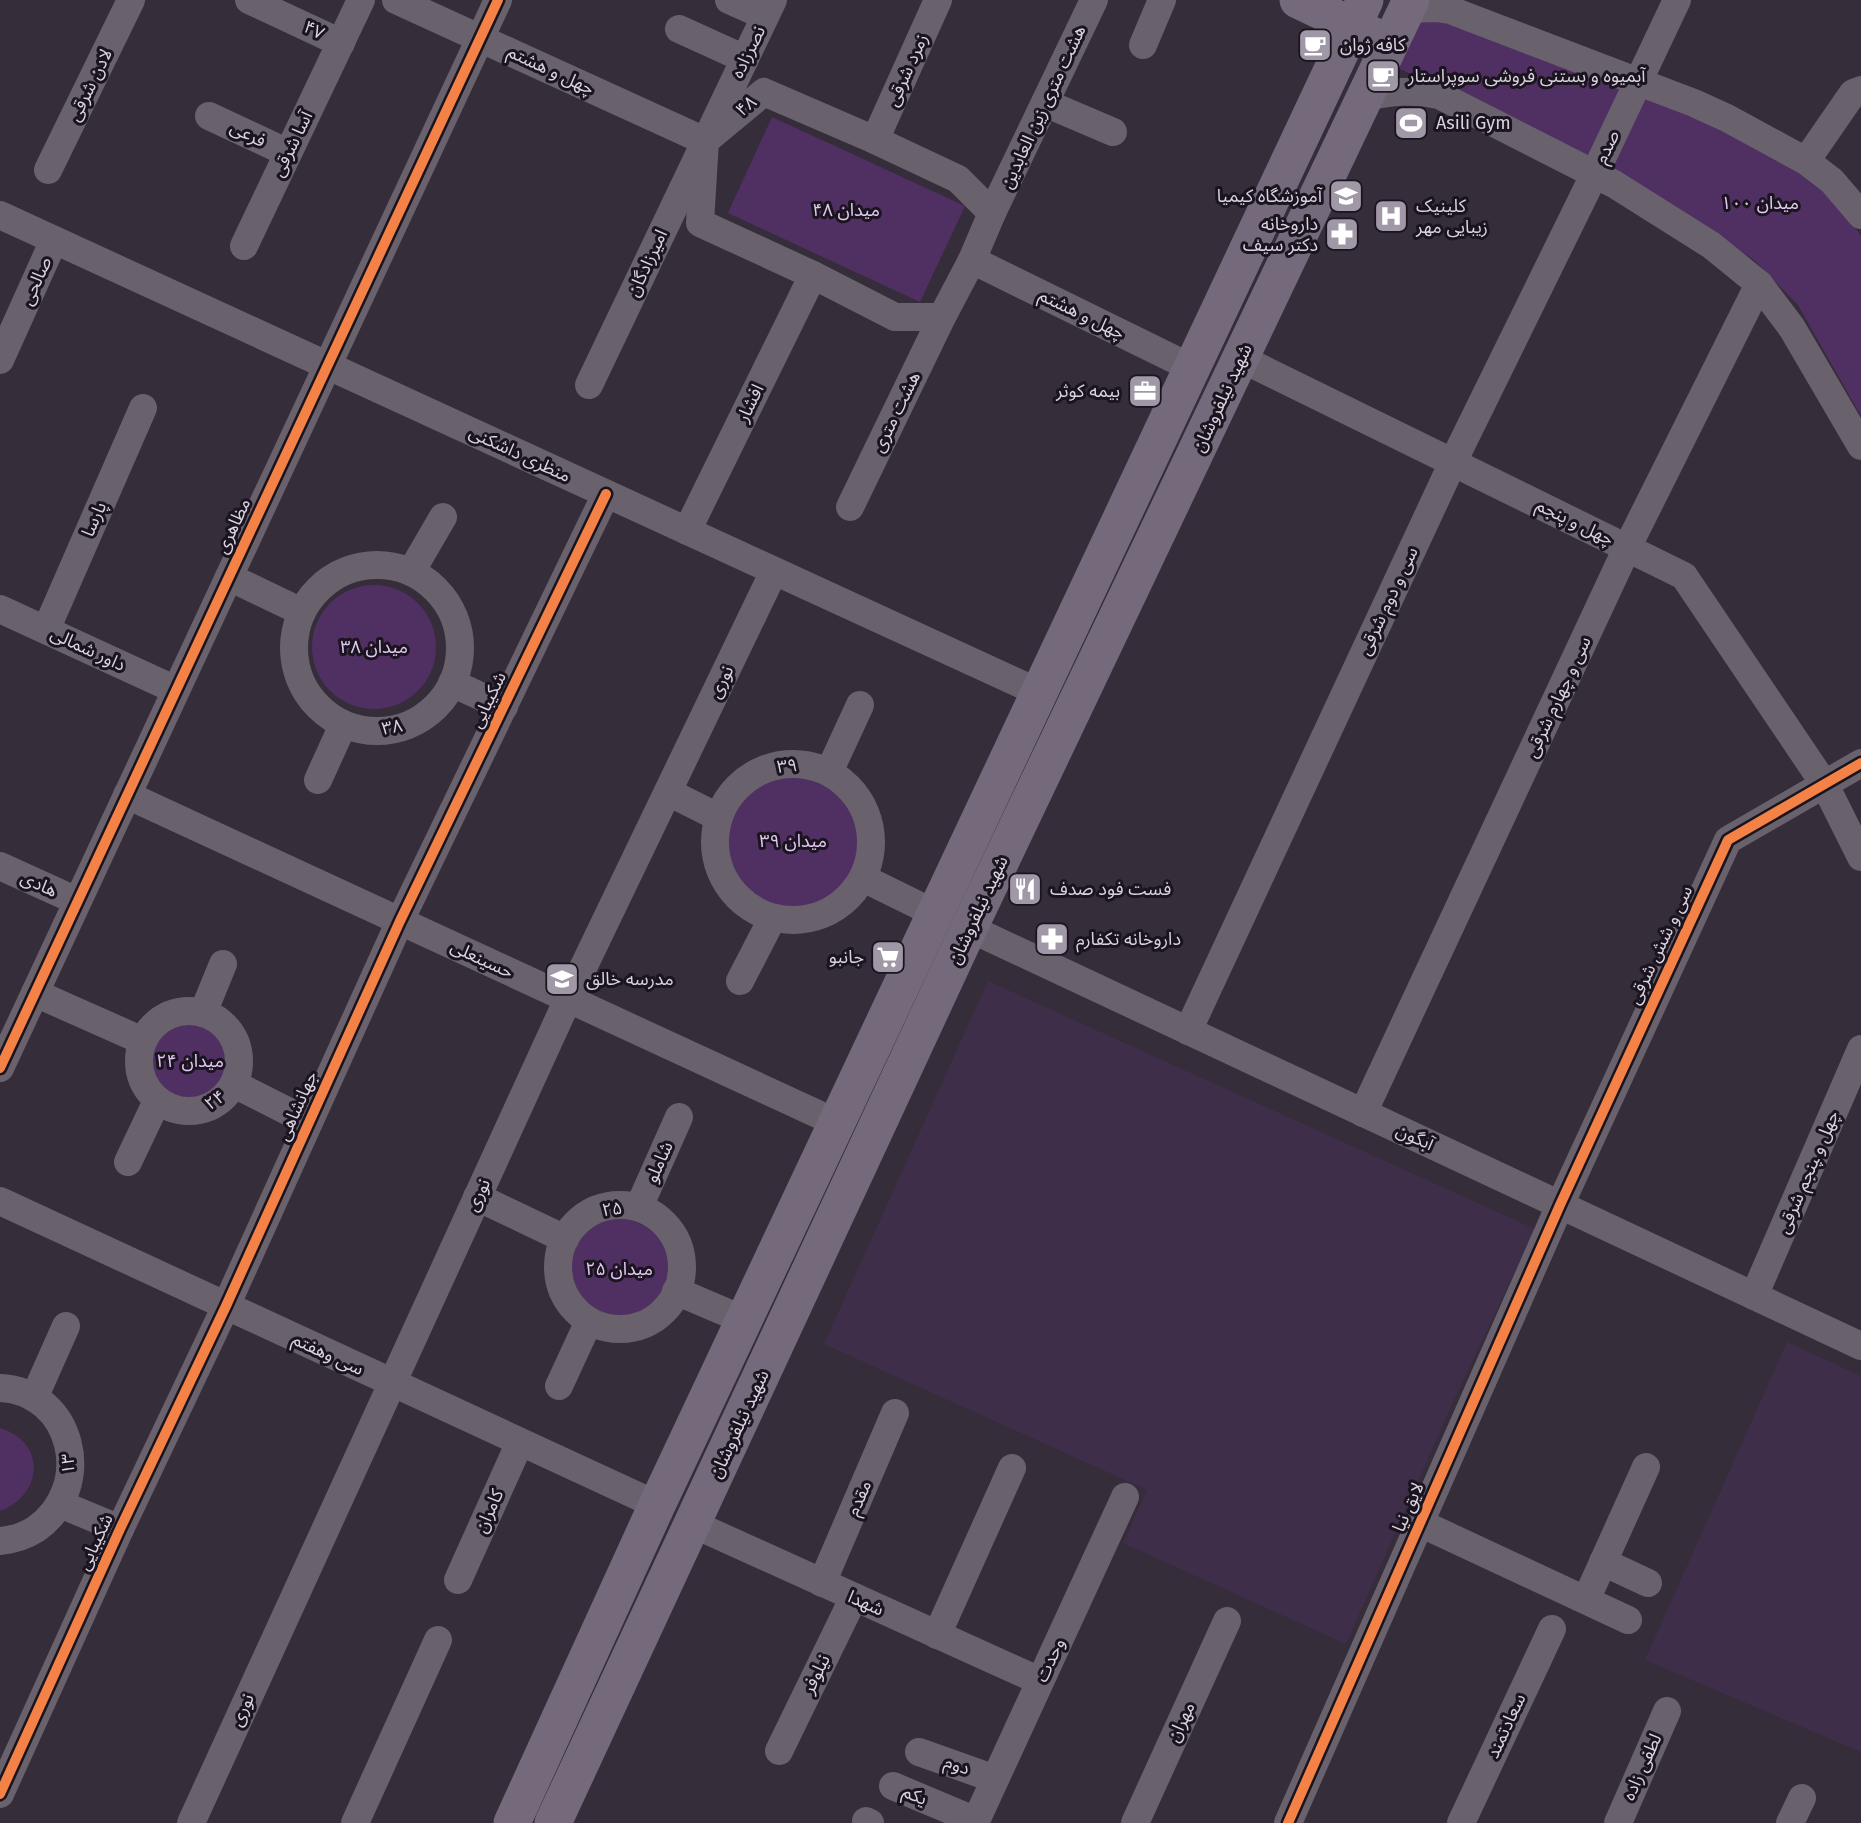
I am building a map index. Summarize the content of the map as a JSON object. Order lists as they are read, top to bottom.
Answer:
{
  "streets": {
    "main road": ["شهید نیلفروشان"],
    "street": [
      "۴۷",
      "نصرزاده",
      "چهل و هشتم",
      "زمرد شرقی",
      "لادن شرقی",
      "۴۸",
      "هشت متری زین العابدین",
      "فرعی",
      "آسا شرقی",
      "صدم",
      "امیرزادگان",
      "صالحی",
      "افشار",
      "هشت متری",
      "منظری داشکنی",
      "پارسا",
      "چهل و پنجم",
      "مظاهری",
      "سی و دوم شرقی",
      "داور شمالی",
      "نوری",
      "سی و چهارم شرقی",
      "شکیبایی",
      "۳۸",
      "۳۹",
      "هادی",
      "سی و شش شرقی",
      "حسینعلی",
      "۲۴",
      "جهانشاهی",
      "آبگون",
      "شاملو",
      "چهل و ‍پنجم شرقی",
      "۲۵",
      "سی وهفتم",
      "۱۳",
      "مقدم",
      "لایق نیا",
      "کامران",
      "شهدا",
      "وحدت",
      "نیلوفر",
      "مهران",
      "سعادتمند",
      "دوم",
      "لطفی زاده",
      "یکم"
    ]
  },
  "crossings": [
    ["۴۷", "آسا شرقی"],
    ["نصرزاده", "چهل و هشتم"],
    ["نصرزاده", "۴۸"],
    ["نصرزاده", "امیرزادگان"],
    ["چهل و هشتم", "۴۸"],
    ["چهل و هشتم", "امیرزادگان"],
    ["چهل و هشتم", "شهید نیلفروشان"],
    ["چهل و هشتم", "مظاهری"],
    ["زمرد شرقی", "۴۸"],
    ["۴۸", "هشت متری زین العابدین"],
    ["۴۸", "امیرزادگان"],
    ["فرعی", "آسا شرقی"],
    ["صدم", "شهید نیلفروشان"],
    ["صدم", "سی و دوم شرقی"],
    ["صدم", "سی و چهارم شرقی"],
    ["صالحی", "منظری داشکنی"],
    ["شهید نیلفروشان", "منظری داشکنی"],
    ["شهید نیلفروشان", "چهل و پنجم"],
    ["شهید نیلفروشان", "حسینعلی"],
    ["شهید نیلفروشان", "آبگون"],
    ["شهید نیلفروشان", "سی وهفتم"],
    ["شهید نیلفروشان", "شهدا"],
    ["افشار", "منظری داشکنی"],
    ["منظری داشکنی", "مظاهری"],
    ["منظری داشکنی", "نوری"],
    ["منظری داشکنی", "شکیبایی"],
    ["پارسا", "داور شمالی"],
    ["چهل و پنجم", "سی و دوم شرقی"],
    ["چهل و پنجم", "سی و چهارم شرقی"],
    ["چهل و پنجم", "سی و شش شرقی"],
    ["مظاهری", "داور شمالی"],
    ["مظاهری", "هادی"],
    ["مظاهری", "حسینعلی"],
    ["سی و دوم شرقی", "آبگون"],
    ["نوری", "حسینعلی"],
    ["نوری", "سی وهفتم"],
    ["سی و چهارم شرقی", "آبگون"],
    ["شکیبایی", "حسینعلی"],
    ["شکیبایی", "جهانشاهی"],
    ["شکیبایی", "سی وهفتم"],
    ["سی و شش شرقی", "آبگون"],
    ["سی و شش شرقی", "لایق نیا"],
    ["حسینعلی", "جهانشاهی"],
    ["جهانشاهی", "سی وهفتم"],
    ["آبگون", "چهل و ‍پنجم شرقی"],
    ["آبگون", "لایق نیا"],
    ["شاملو", "۲۵"],
    ["سی وهفتم", "کامران"],
    ["مقدم", "شهدا"],
    ["شهدا", "وحدت"],
    ["شهدا", "نیلوفر"],
    ["وحدت", "دوم"],
    ["وحدت", "یکم"]
  ],
  "parks": [
    "میدان ۱۰۰",
    "میدان ۴۸",
    "میدان ۳۸",
    "میدان ۳۹",
    "میدان ۲۴",
    "میدان ۲۵"
  ],
  "places": {
    "cafe": ["کافه ژوان", "آبمیوه و بستنی فروشی سوپراستار"],
    "sports": ["Asili Gym"],
    "school or university": ["آموزشگاه کیمیا", "مدرسه خالق"],
    "hospital": ["کلینیک زیبایی مهر"],
    "pharmacy": ["داروخانه دکتر سیف", "داروخانه تکفارم"],
    "office": ["بیمه کوثر"],
    "restaurant": ["فست فود صدف"],
    "supermarket": ["جانبو"]
  }
}
